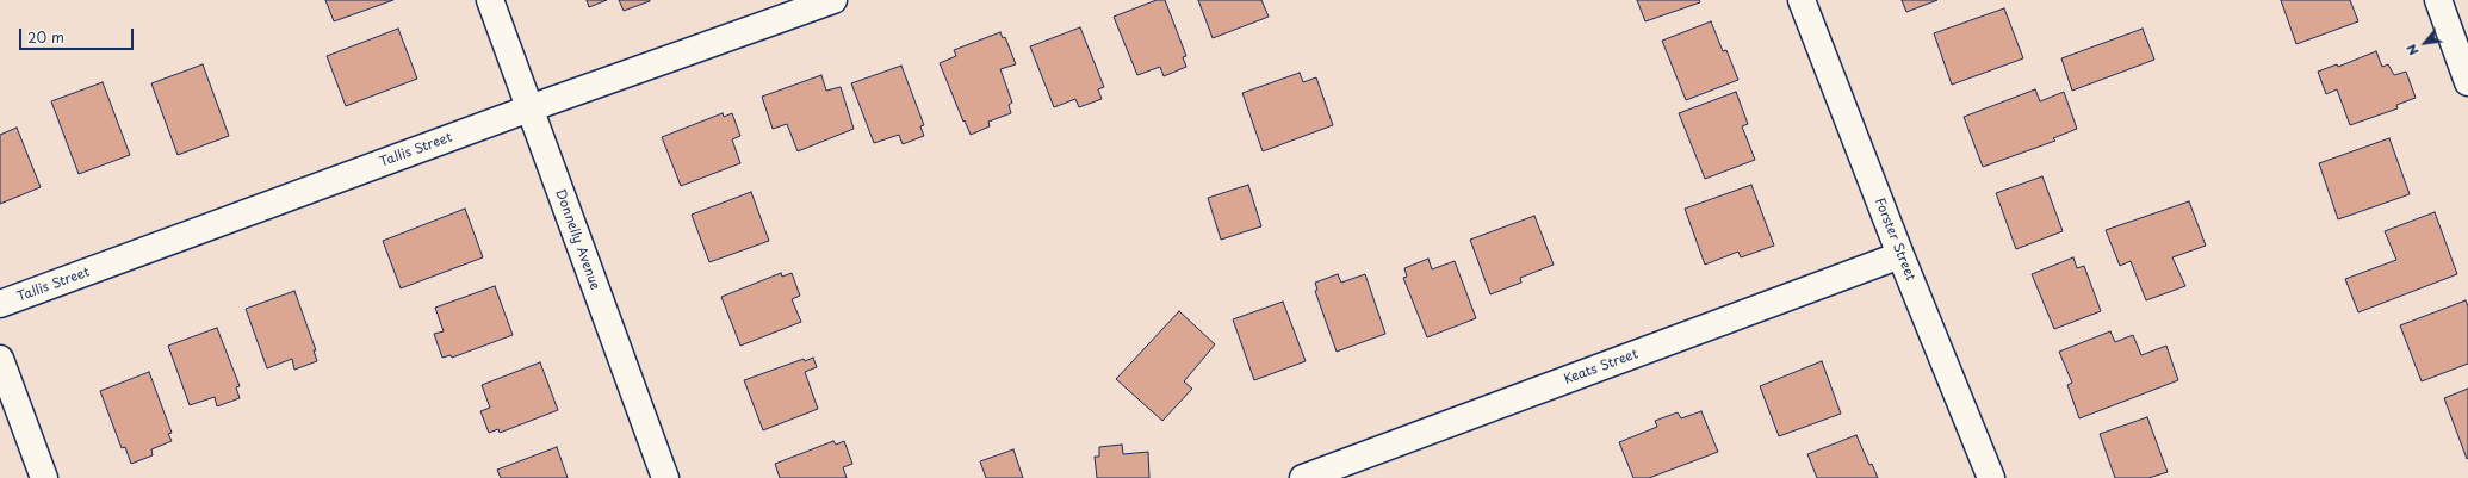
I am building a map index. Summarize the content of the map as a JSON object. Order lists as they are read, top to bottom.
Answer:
{
  "streets": {
    "street": [
      "Tallis Street",
      "Donnelly Avenue",
      "Forster Street",
      "Keats Street"
    ]
  },
  "crossings": [
    ["Tallis Street", "Donnelly Avenue"],
    ["Forster Street", "Keats Street"]
  ],
  "scale_bar": "20 m",
  "north": "bottom left"
}
